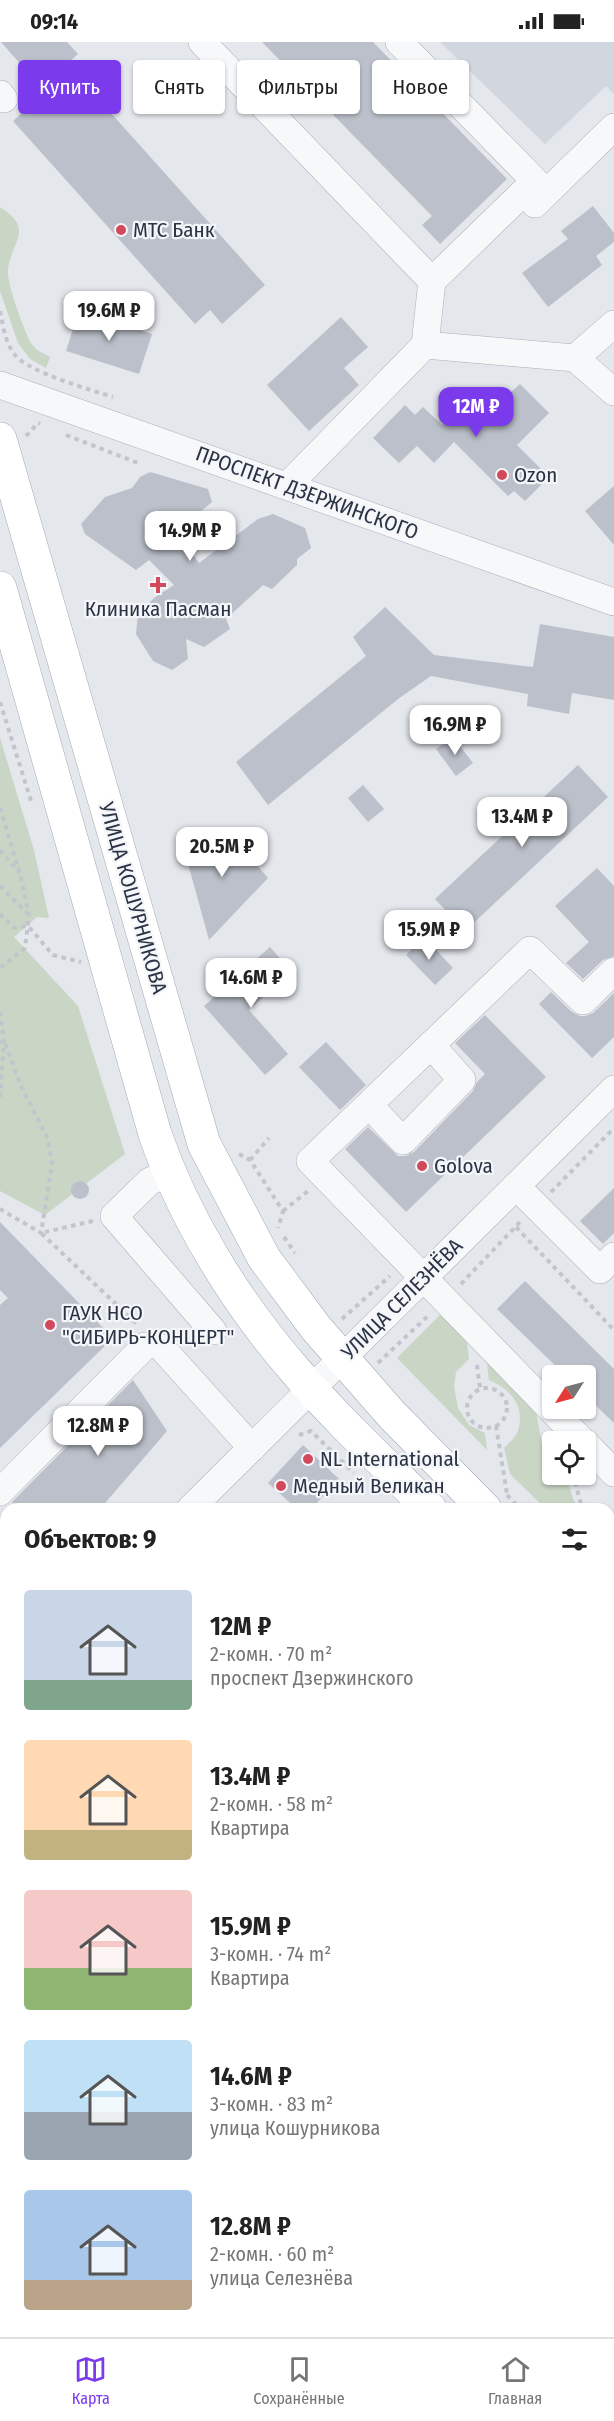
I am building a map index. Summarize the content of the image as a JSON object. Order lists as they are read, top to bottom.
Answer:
{
  "streets": {
    "main road": ["УЛИЦА КОШУРНИКОВА"],
    "street": ["ПРОСПЕКТ ДЗЕРЖИНСКОГО", "УЛИЦА СЕЛЕЗНЁВА"]
  },
  "crossings": [
    ["УЛИЦА КОШУРНИКОВА", "УЛИЦА СЕЛЕЗНЁВА"]
  ],
  "places": {
    "other": [
      "МТС Банк",
      "Ozon",
      "Golova",
      "ГАУК НСО \"СИБИРЬ-КОНЦЕРТ\"",
      "NL International",
      "Медный Великан"
    ],
    "health": ["Клиника Пасман"]
  },
  "north": "bottom left",
  "page": {
    "status": "09:14",
    "chip": [
      "Купить",
      "Снять",
      "Фильтры",
      "Новое"
    ],
    "price": [
      "19.6M ₽",
      "12M ₽",
      "14.9M ₽",
      "16.9M ₽",
      "13.4M ₽",
      "20.5M ₽",
      "15.9M ₽",
      "14.6M ₽",
      "12.8M ₽"
    ],
    "heading": "Объектов: 9",
    "list": [
      {
        "name": "12M ₽",
        "note": "2-комн. · 70 m² · проспект Дзержинского"
      },
      {
        "name": "13.4M ₽",
        "note": "2-комн. · 58 m² · Квартира"
      },
      {
        "name": "15.9M ₽",
        "note": "3-комн. · 74 m² · Квартира"
      },
      {
        "name": "14.6M ₽",
        "note": "3-комн. · 83 m² · улица Кошурникова"
      },
      {
        "name": "12.8M ₽",
        "note": "2-комн. · 60 m² · улица Селезнёва"
      }
    ],
    "tabs": ["Карта", "Сохранённые", "Главная"]
  }
}
